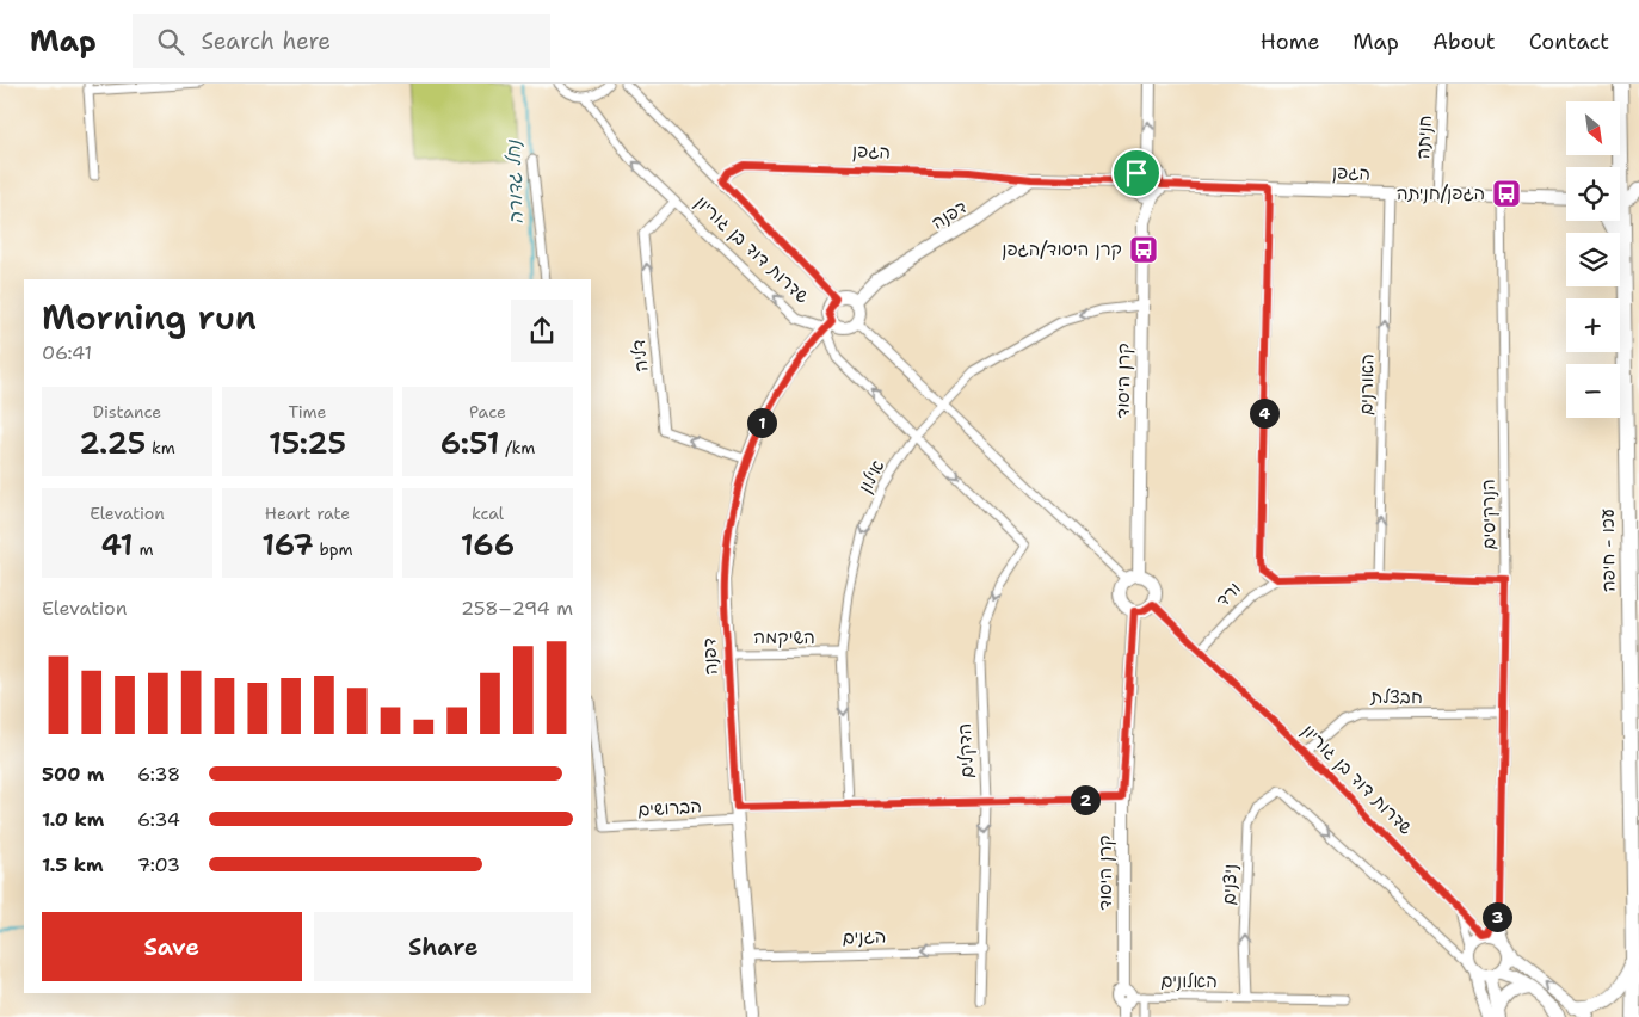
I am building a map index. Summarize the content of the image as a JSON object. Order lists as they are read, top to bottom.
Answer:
{
  "streets": {
    "highway": ["עכו - חיפה"],
    "street": [
      "חניתה",
      "הגפן",
      "דפנה",
      "שדרות דוד בן גוריון",
      "דליה",
      "קרן היסוד",
      "האורנים",
      "אילון",
      "הנרקיסים",
      "ורד",
      "השיקמה",
      "חבצלת",
      "הדקלים",
      "הברושים",
      "ניצנים",
      "הגנים",
      "האלונים"
    ]
  },
  "crossings": [
    ["חניתה", "הגפן"],
    ["הגפן", "דפנה"],
    ["הגפן", "שדרות דוד בן גוריון"],
    ["הגפן", "קרן היסוד"],
    ["הגפן", "האורנים"],
    ["הגפן", "הנרקיסים"],
    ["דפנה", "שדרות דוד בן גוריון"],
    ["דפנה", "דליה"],
    ["דפנה", "השיקמה"],
    ["דפנה", "הברושים"],
    ["דפנה", "הגנים"],
    ["שדרות דוד בן גוריון", "דליה"],
    ["שדרות דוד בן גוריון", "קרן היסוד"],
    ["שדרות דוד בן גוריון", "הנרקיסים"],
    ["שדרות דוד בן גוריון", "ורד"],
    ["שדרות דוד בן גוריון", "חבצלת"],
    ["שדרות דוד בן גוריון", "ניצנים"],
    ["קרן היסוד", "אילון"],
    ["קרן היסוד", "הברושים"],
    ["קרן היסוד", "האלונים"],
    ["אילון", "השיקמה"],
    ["אילון", "הדקלים"],
    ["אילון", "הברושים"],
    ["הנרקיסים", "חבצלת"],
    ["הנרקיסים", "ניצנים"],
    ["הדקלים", "הברושים"],
    ["הדקלים", "הגנים"],
    ["ניצנים", "האלונים"]
  ],
  "one_way": [
    "דליה",
    "האורנים",
    "אילון",
    "הדקלים",
    "הגנים"
  ],
  "water": ["נחל גדורה"],
  "places": {
    "bus stop": ["הגפן/חניתה", "קרן היסוד/הגפן"]
  },
  "north": "bottom right",
  "page": {
    "header": "Map",
    "search": "Search here",
    "nav": [
      "Home",
      "Map",
      "About",
      "Contact"
    ],
    "map_buttons": ["+", "−"],
    "heading": ["Morning run", "06:41"],
    "stats": [
      ["Distance", "2.25 km"],
      ["Time", "15:25"],
      ["Pace", "6:51 /km"],
      ["Elevation", "41 m"],
      ["Heart rate", "167 bpm"],
      ["kcal", "166"]
    ],
    "pins": [
      "4",
      "1",
      "2",
      "3"
    ],
    "chart": ["Elevation", "258–294 m"],
    "list": [
      {
        "name": "500 m",
        "note": "6:38"
      },
      {
        "name": "1.0 km",
        "note": "6:34"
      },
      {
        "name": "1.5 km",
        "note": "7:03"
      }
    ],
    "buttons": ["Save", "Share"]
  }
}
